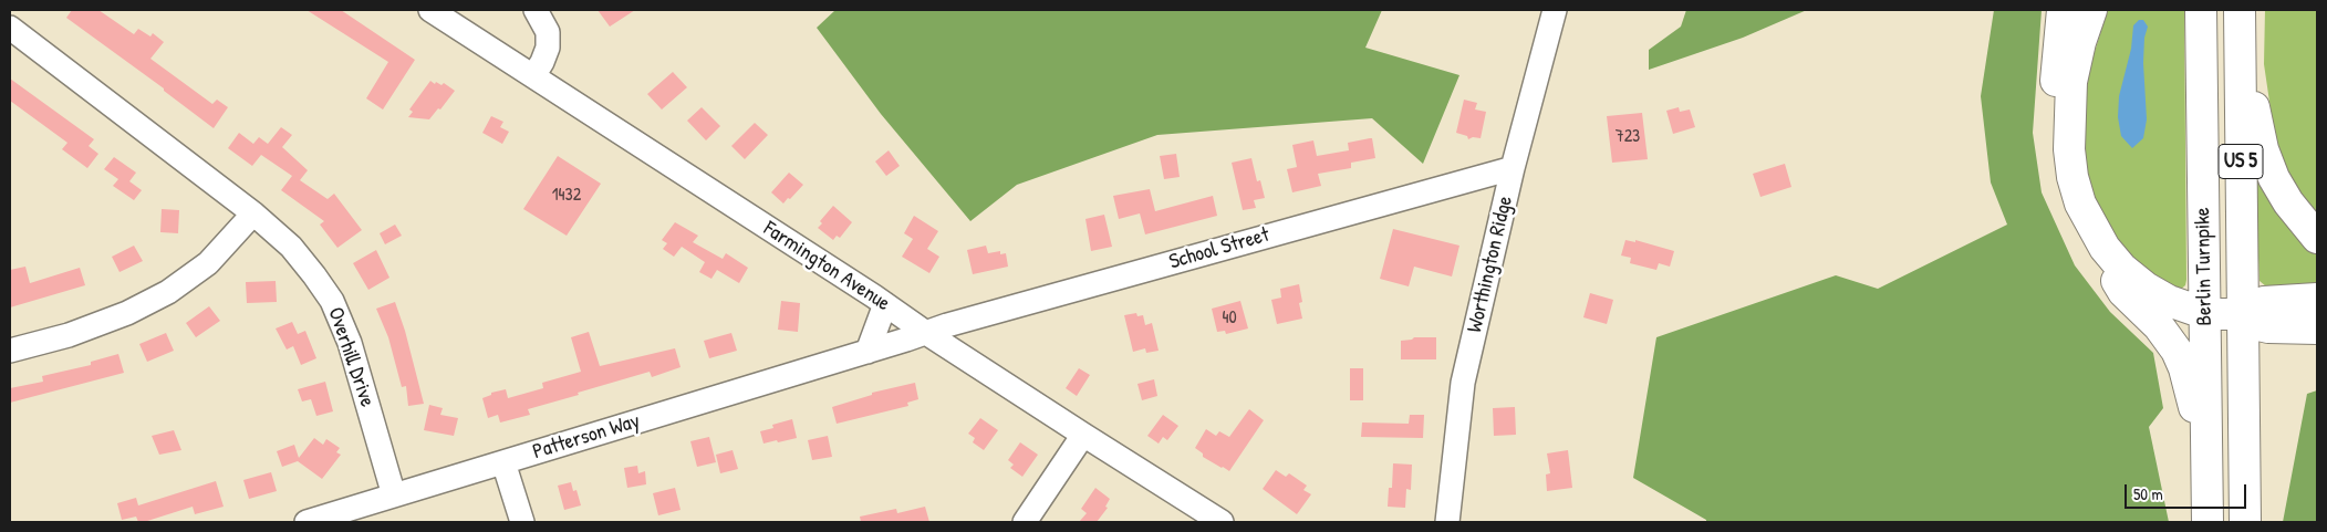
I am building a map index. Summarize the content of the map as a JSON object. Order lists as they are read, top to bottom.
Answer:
{
  "streets": {
    "highway": ["US 5", "Berlin Turnpike"],
    "street": [
      "School Street",
      "Worthington Ridge",
      "Farmington Avenue",
      "Overhill Drive",
      "Patterson Way"
    ]
  },
  "crossings": [
    ["School Street", "Worthington Ridge"],
    ["School Street", "Farmington Avenue"],
    ["School Street", "Patterson Way"],
    ["Farmington Avenue", "Patterson Way"],
    ["Overhill Drive", "Patterson Way"]
  ],
  "house_numbers": ["723", "1432", "40"],
  "scale_bar": "50 m"
}
